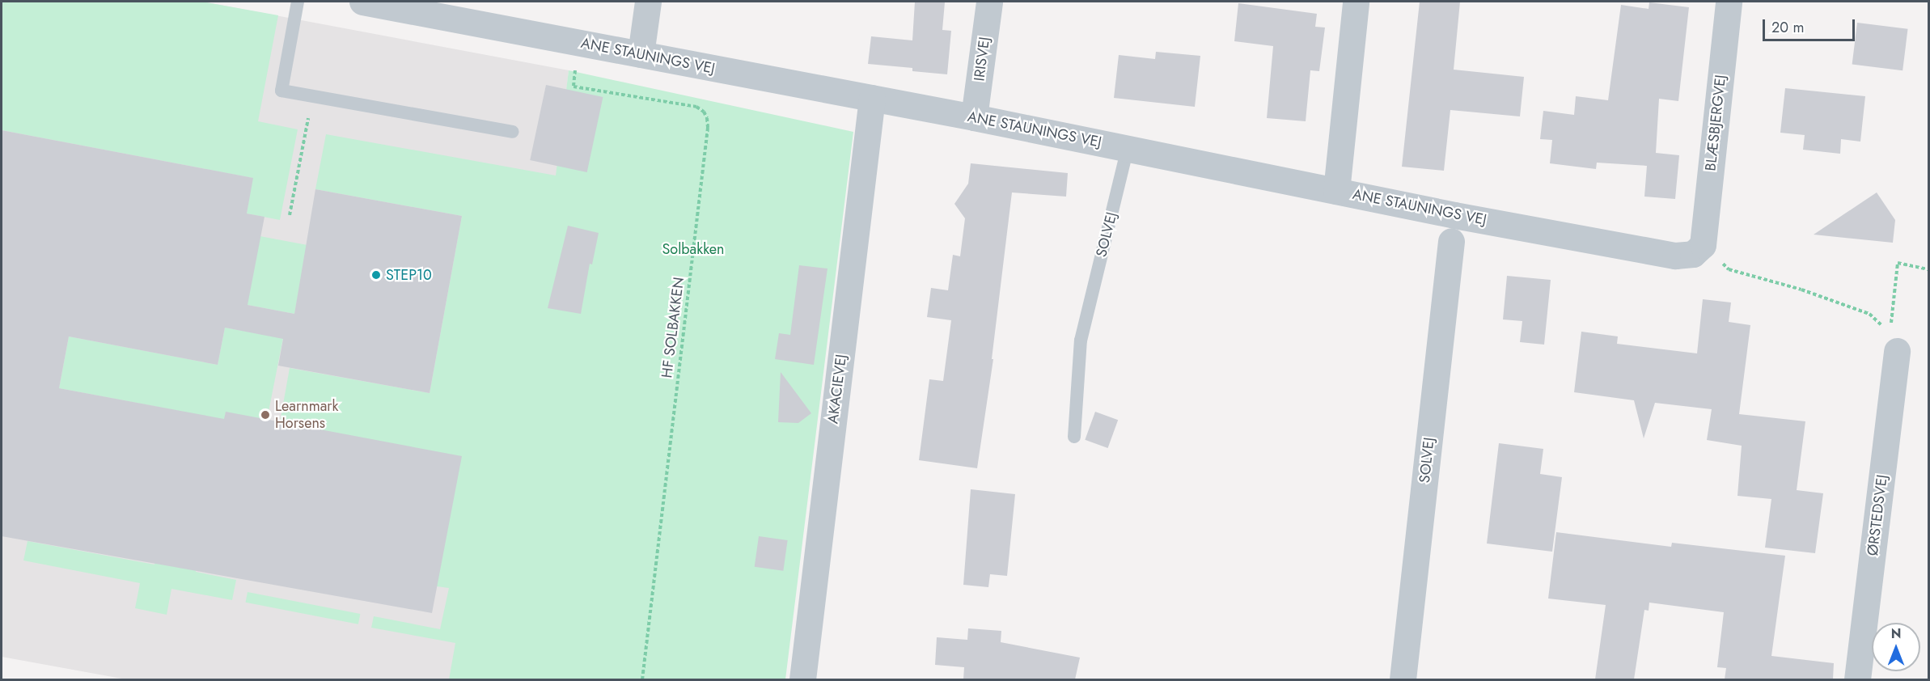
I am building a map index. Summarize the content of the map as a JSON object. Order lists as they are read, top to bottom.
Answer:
{
  "streets": {
    "street": [
      "ANE STAUNINGS VEJ",
      "IRISVEJ",
      "BLÆSBJERGVEJ",
      "SOLVEJ",
      "AKACIEVEJ",
      "ØRSTEDSVEJ"
    ],
    "path": ["HF SOLBAKKEN"]
  },
  "crossings": [
    ["ANE STAUNINGS VEJ", "IRISVEJ"],
    ["ANE STAUNINGS VEJ", "BLÆSBJERGVEJ"],
    ["ANE STAUNINGS VEJ", "SOLVEJ"],
    ["ANE STAUNINGS VEJ", "AKACIEVEJ"]
  ],
  "parks": ["Solbakken"],
  "places": ["STEP10", "Learnmark Horsens"],
  "scale_bar": "20 m",
  "north": "top"
}
